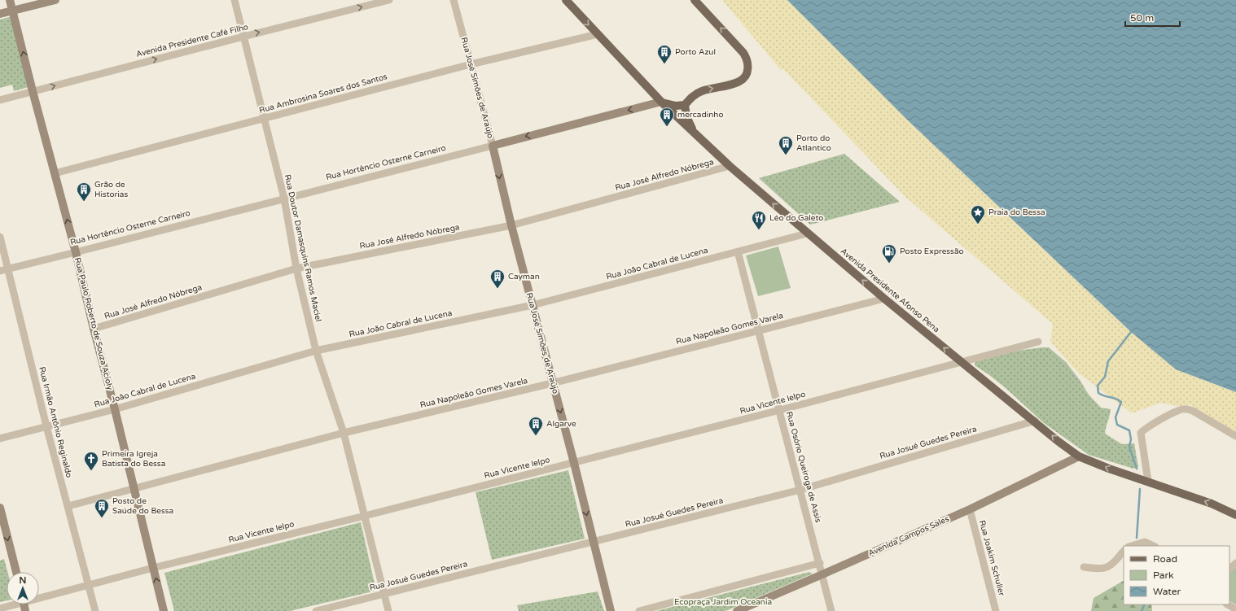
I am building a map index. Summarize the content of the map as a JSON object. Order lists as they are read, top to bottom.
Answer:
{
  "streets": {
    "main road": ["Rua Hortêncio Osterne Carneiro", "Avenida Presidente Afonso Pena"],
    "street": [
      "Avenida Presidente Café Filho",
      "Rua José Simões de Araújo",
      "Rua Ambrosina Soares dos Santos",
      "Rua José Alfredo Nóbrega",
      "Rua Doutor Damasquins Ramos Maciel",
      "Rua João Cabral de Lucena",
      "Rua Paulo Roberto de Souza Acioly",
      "Rua Napoleão Gomes Varela",
      "Rua Vicente Ielpo",
      "Rua Irmão Antônio Reginaldo",
      "Rua Josué Guedes Pereira",
      "Rua Osório Queiroga de Assis",
      "Avenida Campos Sales",
      "Rua Joakim Schuller"
    ]
  },
  "crossings": [
    ["Avenida Presidente Café Filho", "Rua Doutor Damasquins Ramos Maciel"],
    ["Avenida Presidente Café Filho", "Rua Paulo Roberto de Souza Acioly"],
    ["Rua José Simões de Araújo", "Rua Ambrosina Soares dos Santos"],
    ["Rua José Simões de Araújo", "Rua Hortêncio Osterne Carneiro"],
    ["Rua José Simões de Araújo", "Rua José Alfredo Nóbrega"],
    ["Rua José Simões de Araújo", "Rua João Cabral de Lucena"],
    ["Rua José Simões de Araújo", "Rua Napoleão Gomes Varela"],
    ["Rua José Simões de Araújo", "Rua Vicente Ielpo"],
    ["Rua José Simões de Araújo", "Rua Josué Guedes Pereira"],
    ["Rua Ambrosina Soares dos Santos", "Rua Doutor Damasquins Ramos Maciel"],
    ["Rua Ambrosina Soares dos Santos", "Avenida Presidente Afonso Pena"],
    ["Rua Ambrosina Soares dos Santos", "Rua Paulo Roberto de Souza Acioly"],
    ["Rua Hortêncio Osterne Carneiro", "Rua Doutor Damasquins Ramos Maciel"],
    ["Rua Hortêncio Osterne Carneiro", "Avenida Presidente Afonso Pena"],
    ["Rua Hortêncio Osterne Carneiro", "Rua Paulo Roberto de Souza Acioly"],
    ["Rua Hortêncio Osterne Carneiro", "Rua Irmão Antônio Reginaldo"],
    ["Rua José Alfredo Nóbrega", "Rua Doutor Damasquins Ramos Maciel"],
    ["Rua José Alfredo Nóbrega", "Avenida Presidente Afonso Pena"],
    ["Rua José Alfredo Nóbrega", "Rua Paulo Roberto de Souza Acioly"],
    ["Rua Doutor Damasquins Ramos Maciel", "Rua João Cabral de Lucena"],
    ["Rua Doutor Damasquins Ramos Maciel", "Rua Napoleão Gomes Varela"],
    ["Rua Doutor Damasquins Ramos Maciel", "Rua Vicente Ielpo"],
    ["Rua Doutor Damasquins Ramos Maciel", "Rua Josué Guedes Pereira"],
    ["Rua João Cabral de Lucena", "Avenida Presidente Afonso Pena"],
    ["Rua João Cabral de Lucena", "Rua Paulo Roberto de Souza Acioly"],
    ["Rua João Cabral de Lucena", "Rua Irmão Antônio Reginaldo"],
    ["Rua João Cabral de Lucena", "Rua Osório Queiroga de Assis"],
    ["Avenida Presidente Afonso Pena", "Rua Napoleão Gomes Varela"],
    ["Avenida Presidente Afonso Pena", "Rua Vicente Ielpo"],
    ["Avenida Presidente Afonso Pena", "Rua Josué Guedes Pereira"],
    ["Avenida Presidente Afonso Pena", "Avenida Campos Sales"],
    ["Rua Paulo Roberto de Souza Acioly", "Rua Napoleão Gomes Varela"],
    ["Rua Paulo Roberto de Souza Acioly", "Rua Vicente Ielpo"],
    ["Rua Napoleão Gomes Varela", "Rua Irmão Antônio Reginaldo"],
    ["Rua Napoleão Gomes Varela", "Rua Osório Queiroga de Assis"],
    ["Rua Vicente Ielpo", "Rua Irmão Antônio Reginaldo"],
    ["Rua Vicente Ielpo", "Rua Osório Queiroga de Assis"],
    ["Rua Josué Guedes Pereira", "Rua Osório Queiroga de Assis"],
    ["Rua Osório Queiroga de Assis", "Avenida Campos Sales"],
    ["Avenida Campos Sales", "Rua Joakim Schuller"]
  ],
  "one_way": ["Avenida Presidente Café Filho", "Rua José Simões de Araújo", "Avenida Presidente Afonso Pena"],
  "parks": ["Ecopraça Jardim Oceania"],
  "places": {
    "building": [
      "Porto Azul",
      "mercadinho",
      "Porto do Atlantico",
      "Grão de Historias",
      "Cayman",
      "Algarve",
      "Posto de Saúde do Bessa"
    ],
    "place": ["Praia do Bessa"],
    "restaurant": ["Léo do Galeto"],
    "fuel station": ["Posto Expressão"],
    "church": ["Primeira Igreja Batista do Bessa"]
  },
  "legend": ["Road", "Park", "Water"],
  "scale_bar": "50 m",
  "north": "top"
}
